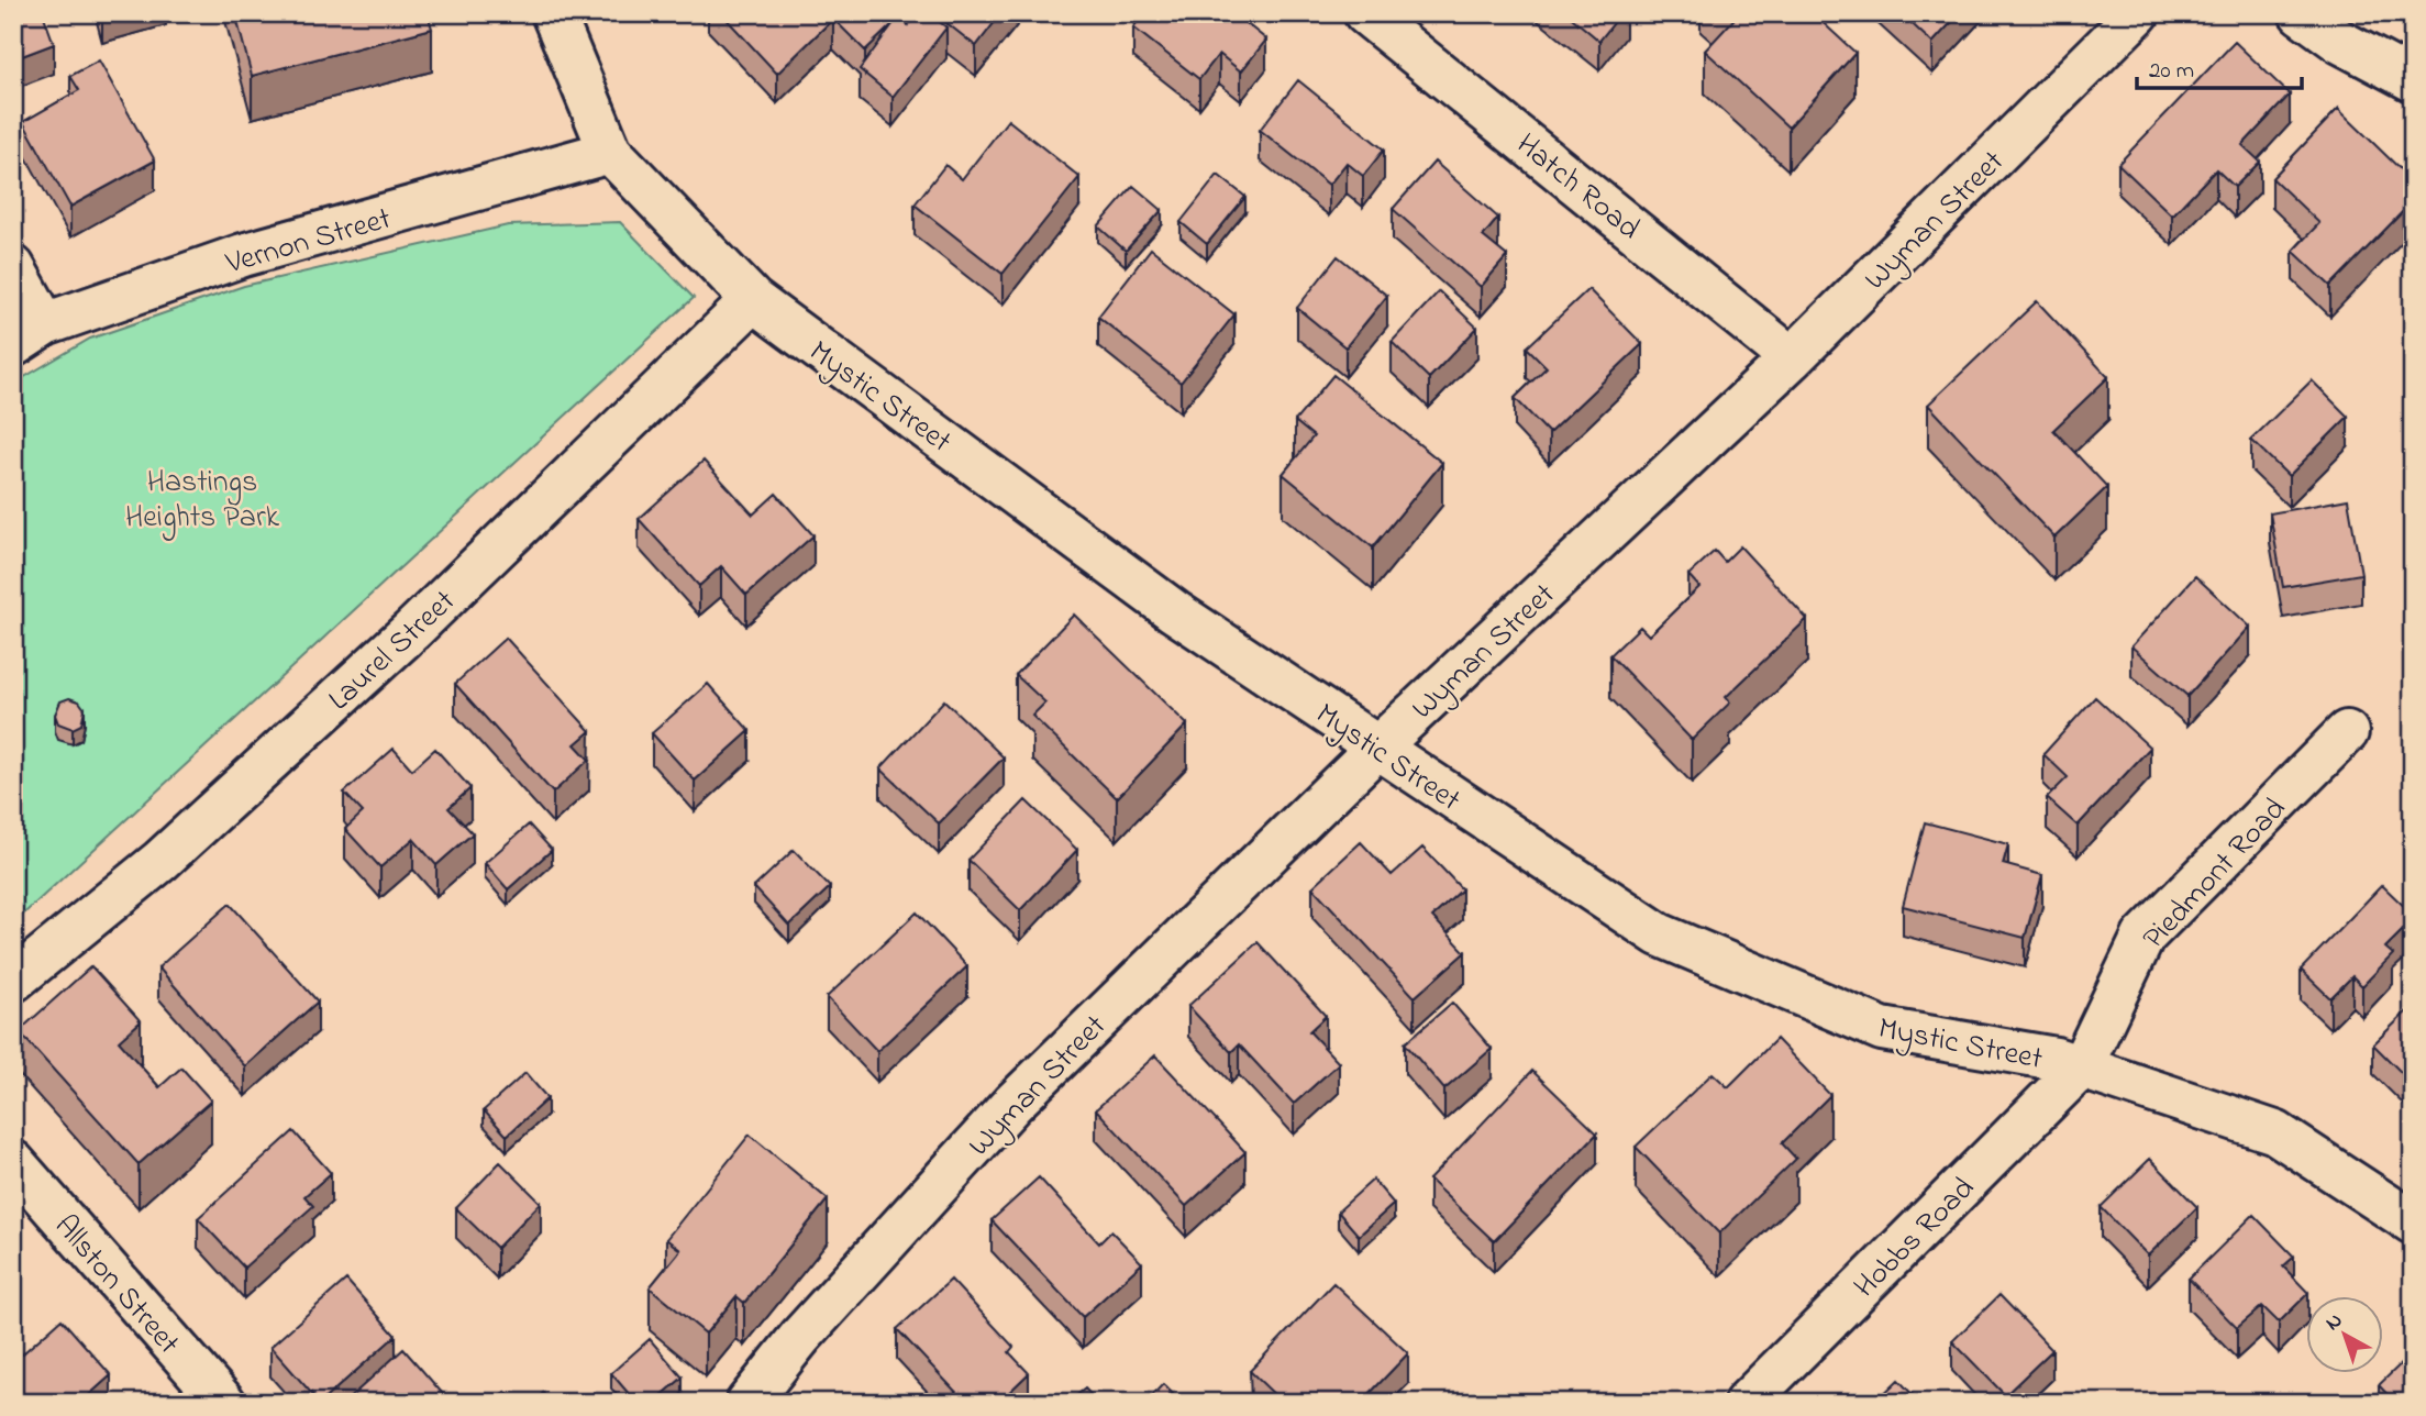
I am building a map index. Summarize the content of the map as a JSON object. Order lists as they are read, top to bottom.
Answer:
{
  "streets": {
    "street": [
      "Hatch Road",
      "Wyman Street",
      "Vernon Street",
      "Mystic Street",
      "Laurel Street",
      "Piedmont Road",
      "Hobbs Road",
      "Allston Street"
    ]
  },
  "crossings": [
    ["Hatch Road", "Wyman Street"],
    ["Wyman Street", "Mystic Street"],
    ["Vernon Street", "Mystic Street"],
    ["Mystic Street", "Laurel Street"],
    ["Mystic Street", "Piedmont Road"],
    ["Mystic Street", "Hobbs Road"],
    ["Piedmont Road", "Hobbs Road"]
  ],
  "parks": ["Hastings Heights Park"],
  "scale_bar": "20 m",
  "north": "top left"
}
